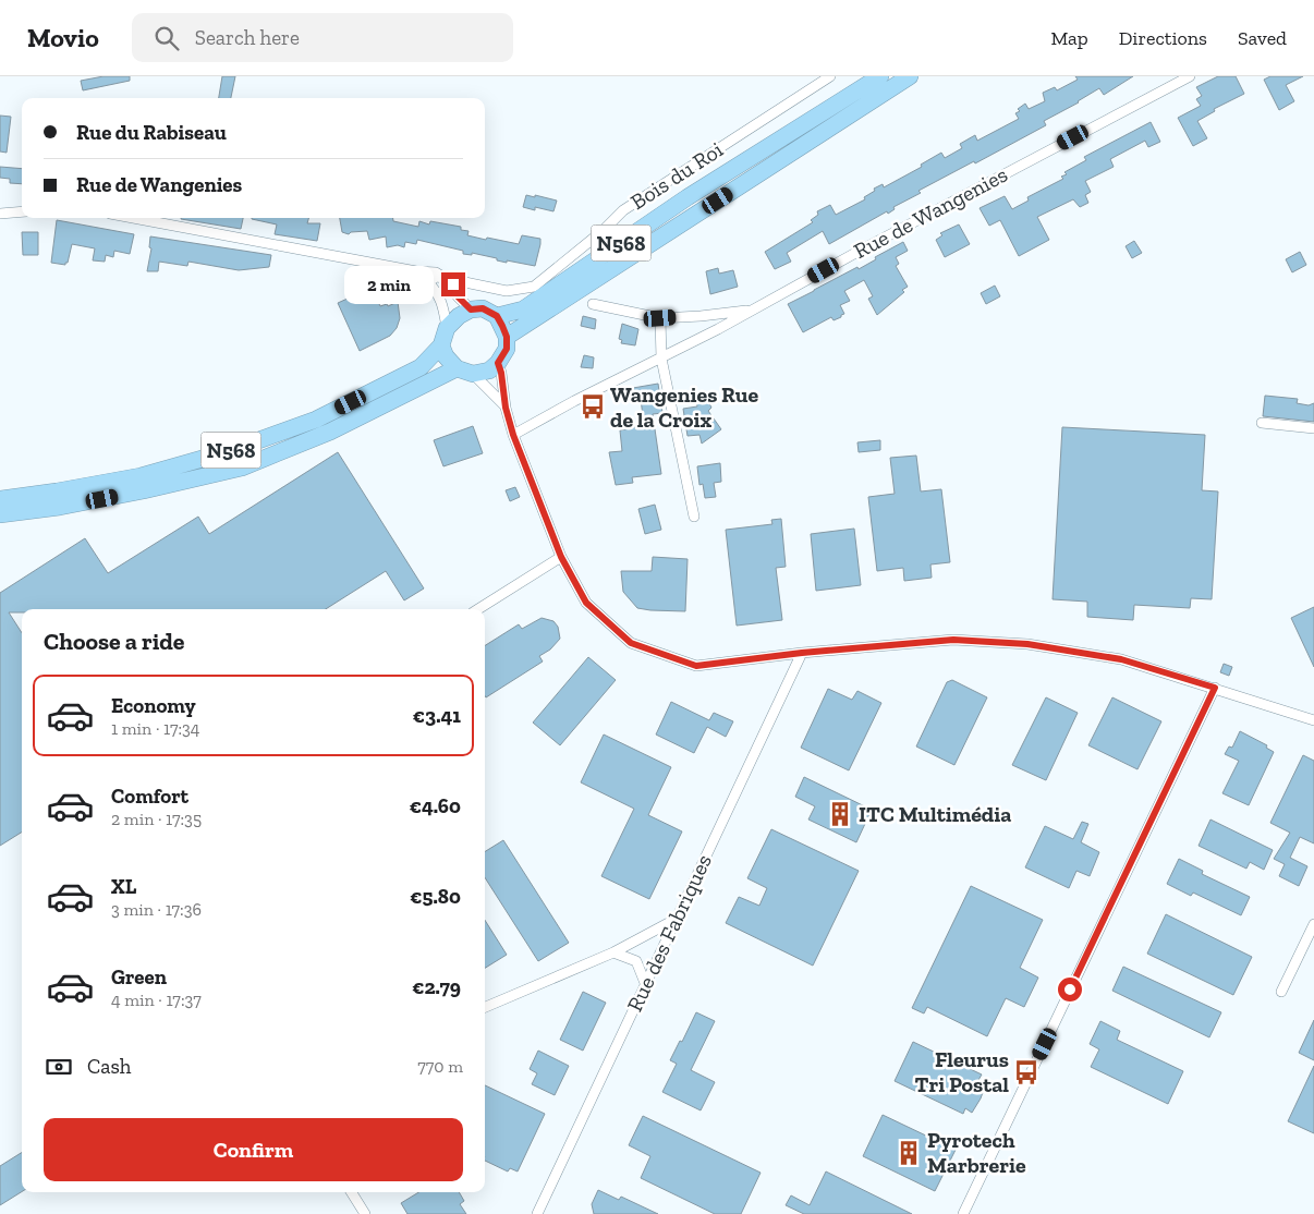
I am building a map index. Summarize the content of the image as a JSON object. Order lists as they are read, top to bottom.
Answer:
{
  "streets": {
    "highway": ["N568"],
    "street": ["Bois du Roi", "Rue de Wangenies", "Rue des Fabriques"]
  },
  "places": {
    "bus stop": ["Wangenies Rue de la Croix", "Fleurus Tri Postal"],
    "building": ["ITC Multimédia", "Pyrotech Marbrerie"]
  },
  "page": {
    "header": "Movio",
    "search": "Search here",
    "nav": ["Map", "Directions", "Saved"],
    "banner": ["Rue du Rabiseau", "Rue de Wangenies"],
    "bubble": "2 min",
    "heading": "Choose a ride",
    "list": [
      {
        "name": "Economy",
        "note": "1 min · 17:34",
        "value": "€3.41"
      },
      {
        "name": "Comfort",
        "note": "2 min · 17:35",
        "value": "€4.60"
      },
      {
        "name": "XL",
        "note": "3 min · 17:36",
        "value": "€5.80"
      },
      {
        "name": "Green",
        "note": "4 min · 17:37",
        "value": "€2.79"
      }
    ],
    "pay": ["Cash", "770 m"],
    "buttons": "Confirm"
  }
}
